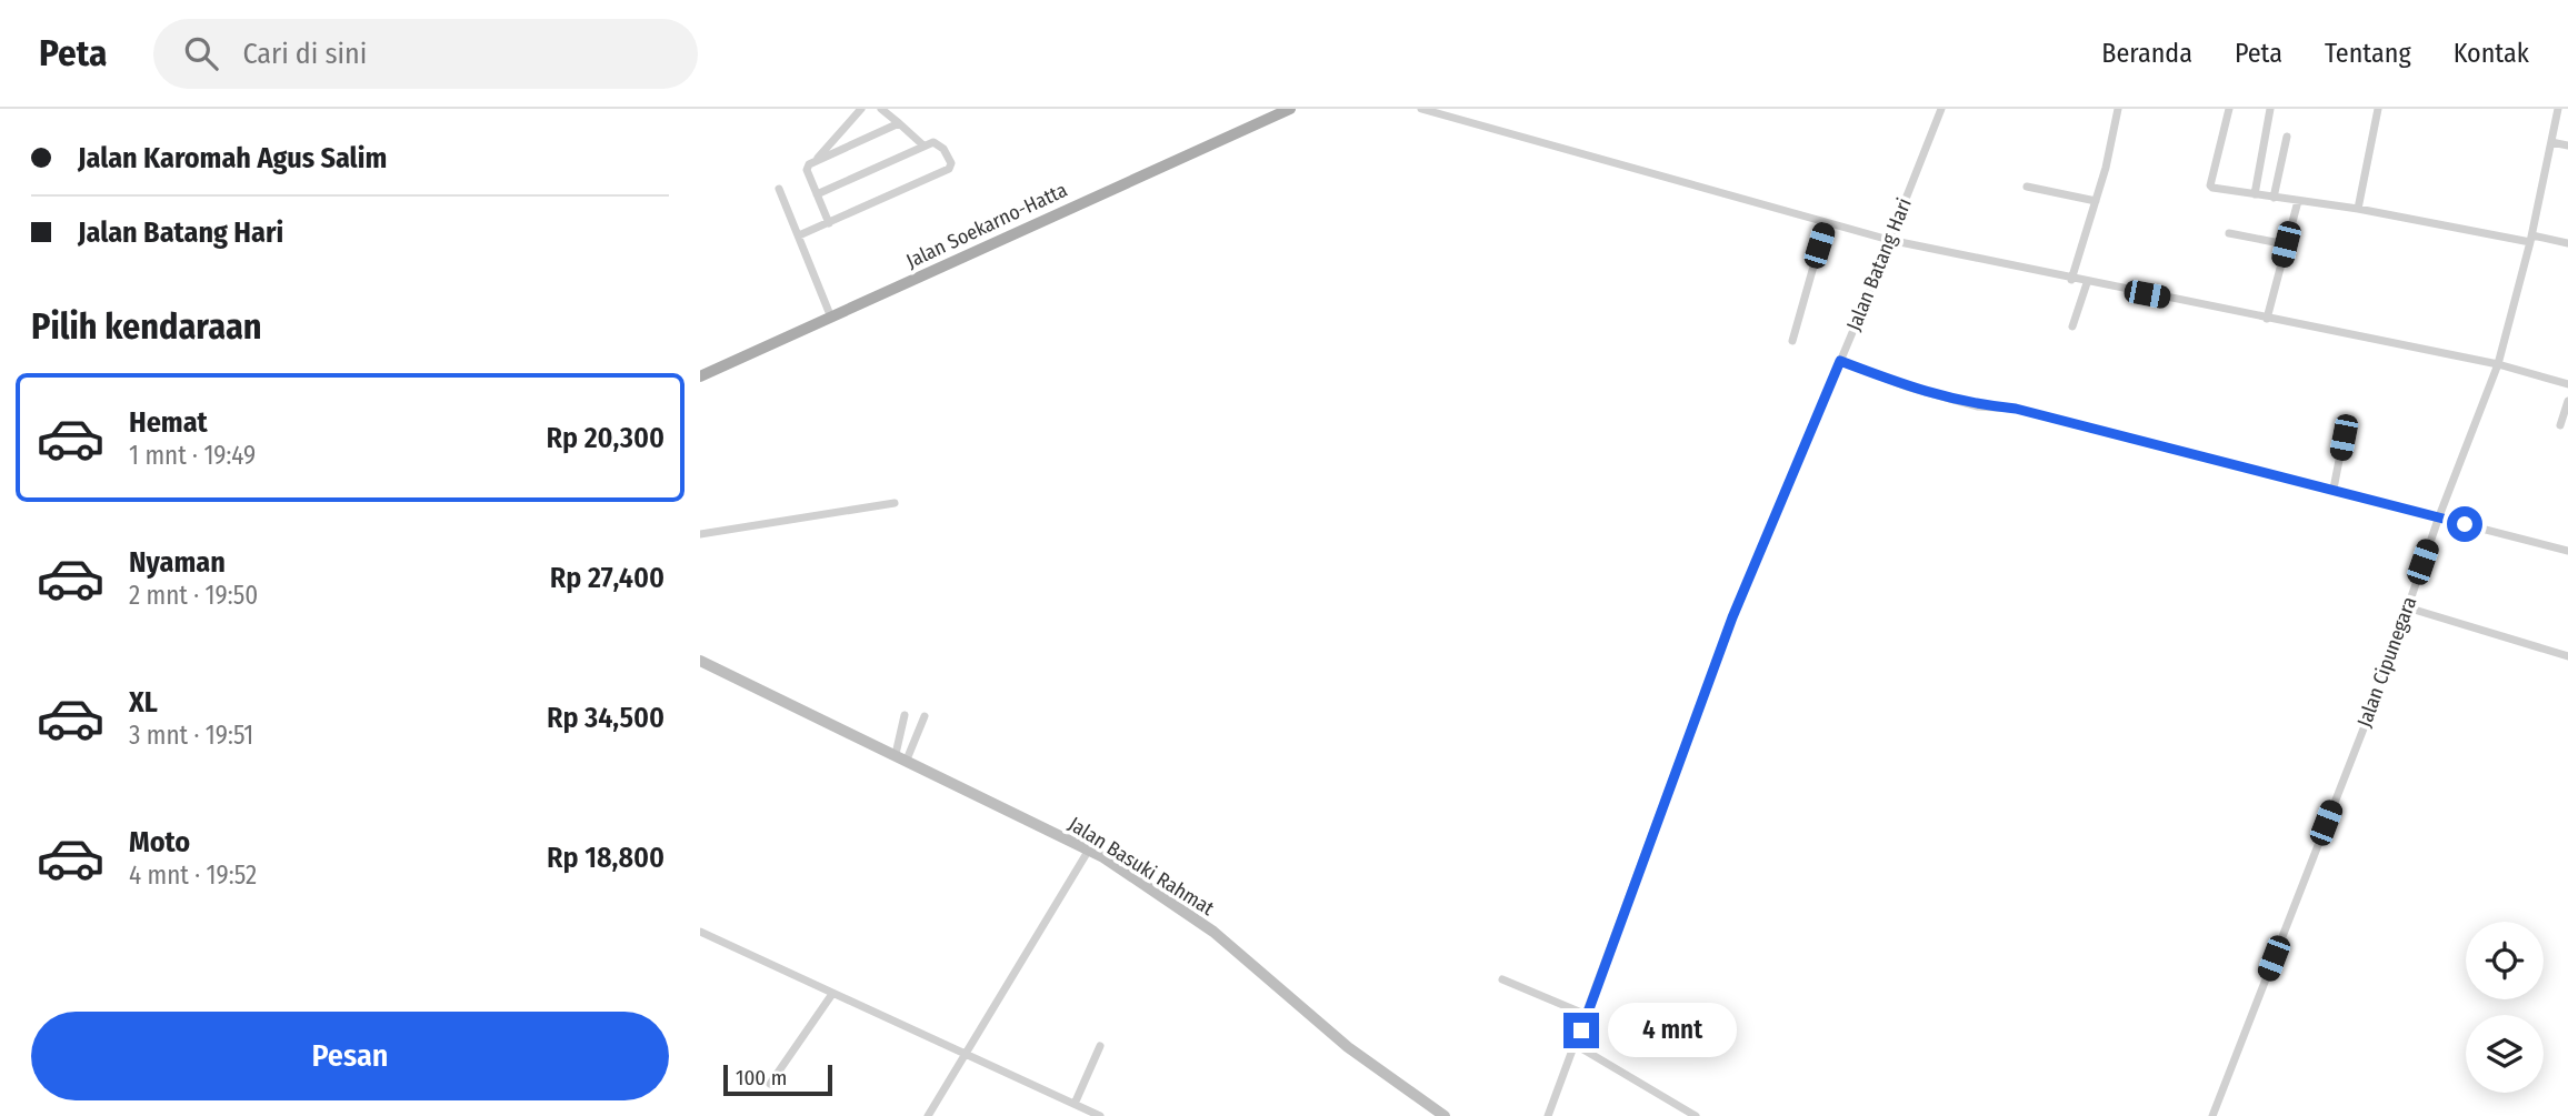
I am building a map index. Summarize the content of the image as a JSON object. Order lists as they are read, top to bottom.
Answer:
{
  "streets": {
    "main road": ["Jalan Soekarno-Hatta", "Jalan Basuki Rahmat"],
    "street": ["Jalan Batang Hari", "Jalan Cipunegara"]
  },
  "scale_bar": "100 m",
  "page": {
    "header": "Peta",
    "search": "Cari di sini",
    "nav": [
      "Beranda",
      "Peta",
      "Tentang",
      "Kontak"
    ],
    "banner": ["Jalan Karomah Agus Salim", "Jalan Batang Hari"],
    "heading": "Pilih kendaraan",
    "list": [
      {
        "name": "Hemat",
        "note": "1 mnt · 19:49",
        "value": "Rp 20,300"
      },
      {
        "name": "Nyaman",
        "note": "2 mnt · 19:50",
        "value": "Rp 27,400"
      },
      {
        "name": "XL",
        "note": "3 mnt · 19:51",
        "value": "Rp 34,500"
      },
      {
        "name": "Moto",
        "note": "4 mnt · 19:52",
        "value": "Rp 18,800"
      }
    ],
    "buttons": "Pesan",
    "bubble": "4 mnt",
    "scale": "100 m"
  }
}
